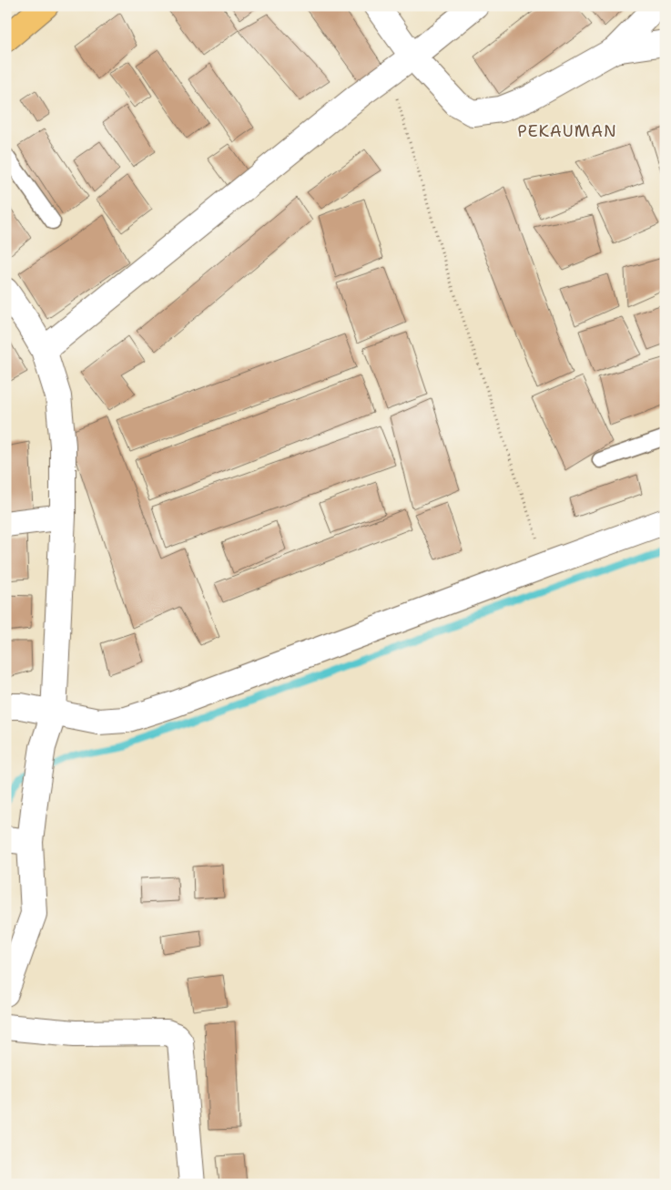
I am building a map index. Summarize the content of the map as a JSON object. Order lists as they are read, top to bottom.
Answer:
{
  "districts": ["PEKAUMAN"]
}
